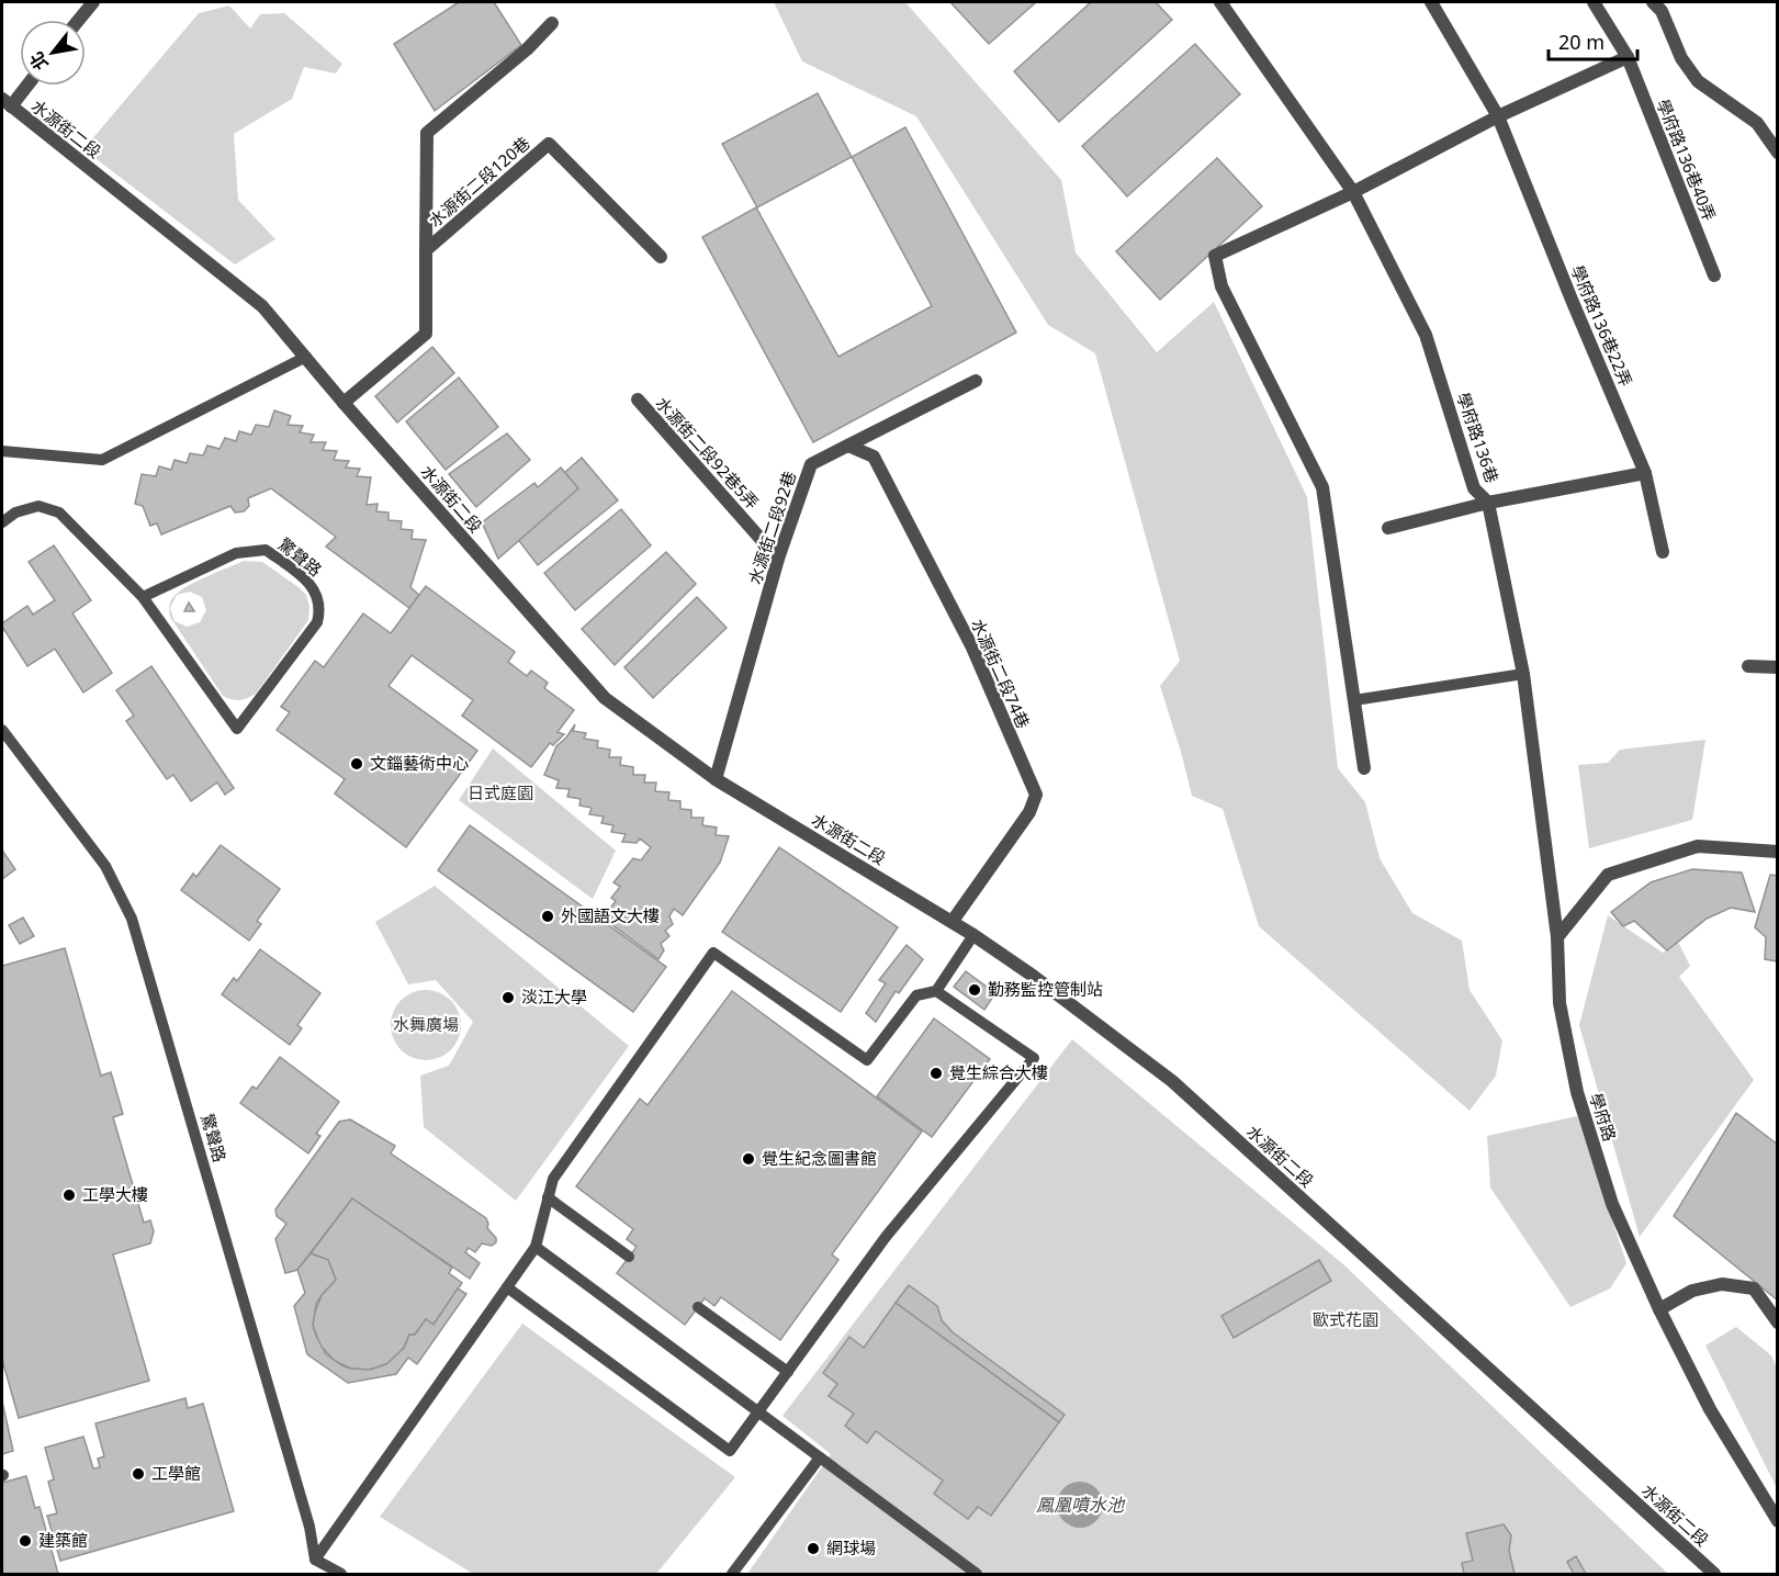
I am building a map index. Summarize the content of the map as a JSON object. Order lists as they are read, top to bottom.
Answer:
{
  "streets": {
    "street": [
      "水源街二段",
      "學府路136巷40弄",
      "水源街二段120巷",
      "學府路136巷22弄",
      "學府路136巷",
      "水源街二段92巷5弄",
      "水源街二段92巷",
      "水源街二段74巷",
      "學府路"
    ],
    "lane": ["驚聲路"]
  },
  "crossings": [
    ["水源街二段", "水源街二段120巷"],
    ["水源街二段", "水源街二段92巷"],
    ["水源街二段", "水源街二段74巷"],
    ["學府路136巷", "學府路"],
    ["水源街二段92巷5弄", "水源街二段92巷"],
    ["水源街二段92巷", "水源街二段74巷"]
  ],
  "water": ["鳳凰噴水池"],
  "parks": ["日式庭園", "水舞廣場", "歐式花園"],
  "places": [
    "文錙藝術中心",
    "外國語文大樓",
    "勤務監控管制站",
    "淡江大學",
    "覺生綜合大樓",
    "覺生紀念圖書館",
    "工學大樓",
    "工學館",
    "建築館",
    "網球場"
  ],
  "scale_bar": "20 m",
  "north": "bottom left"
}
